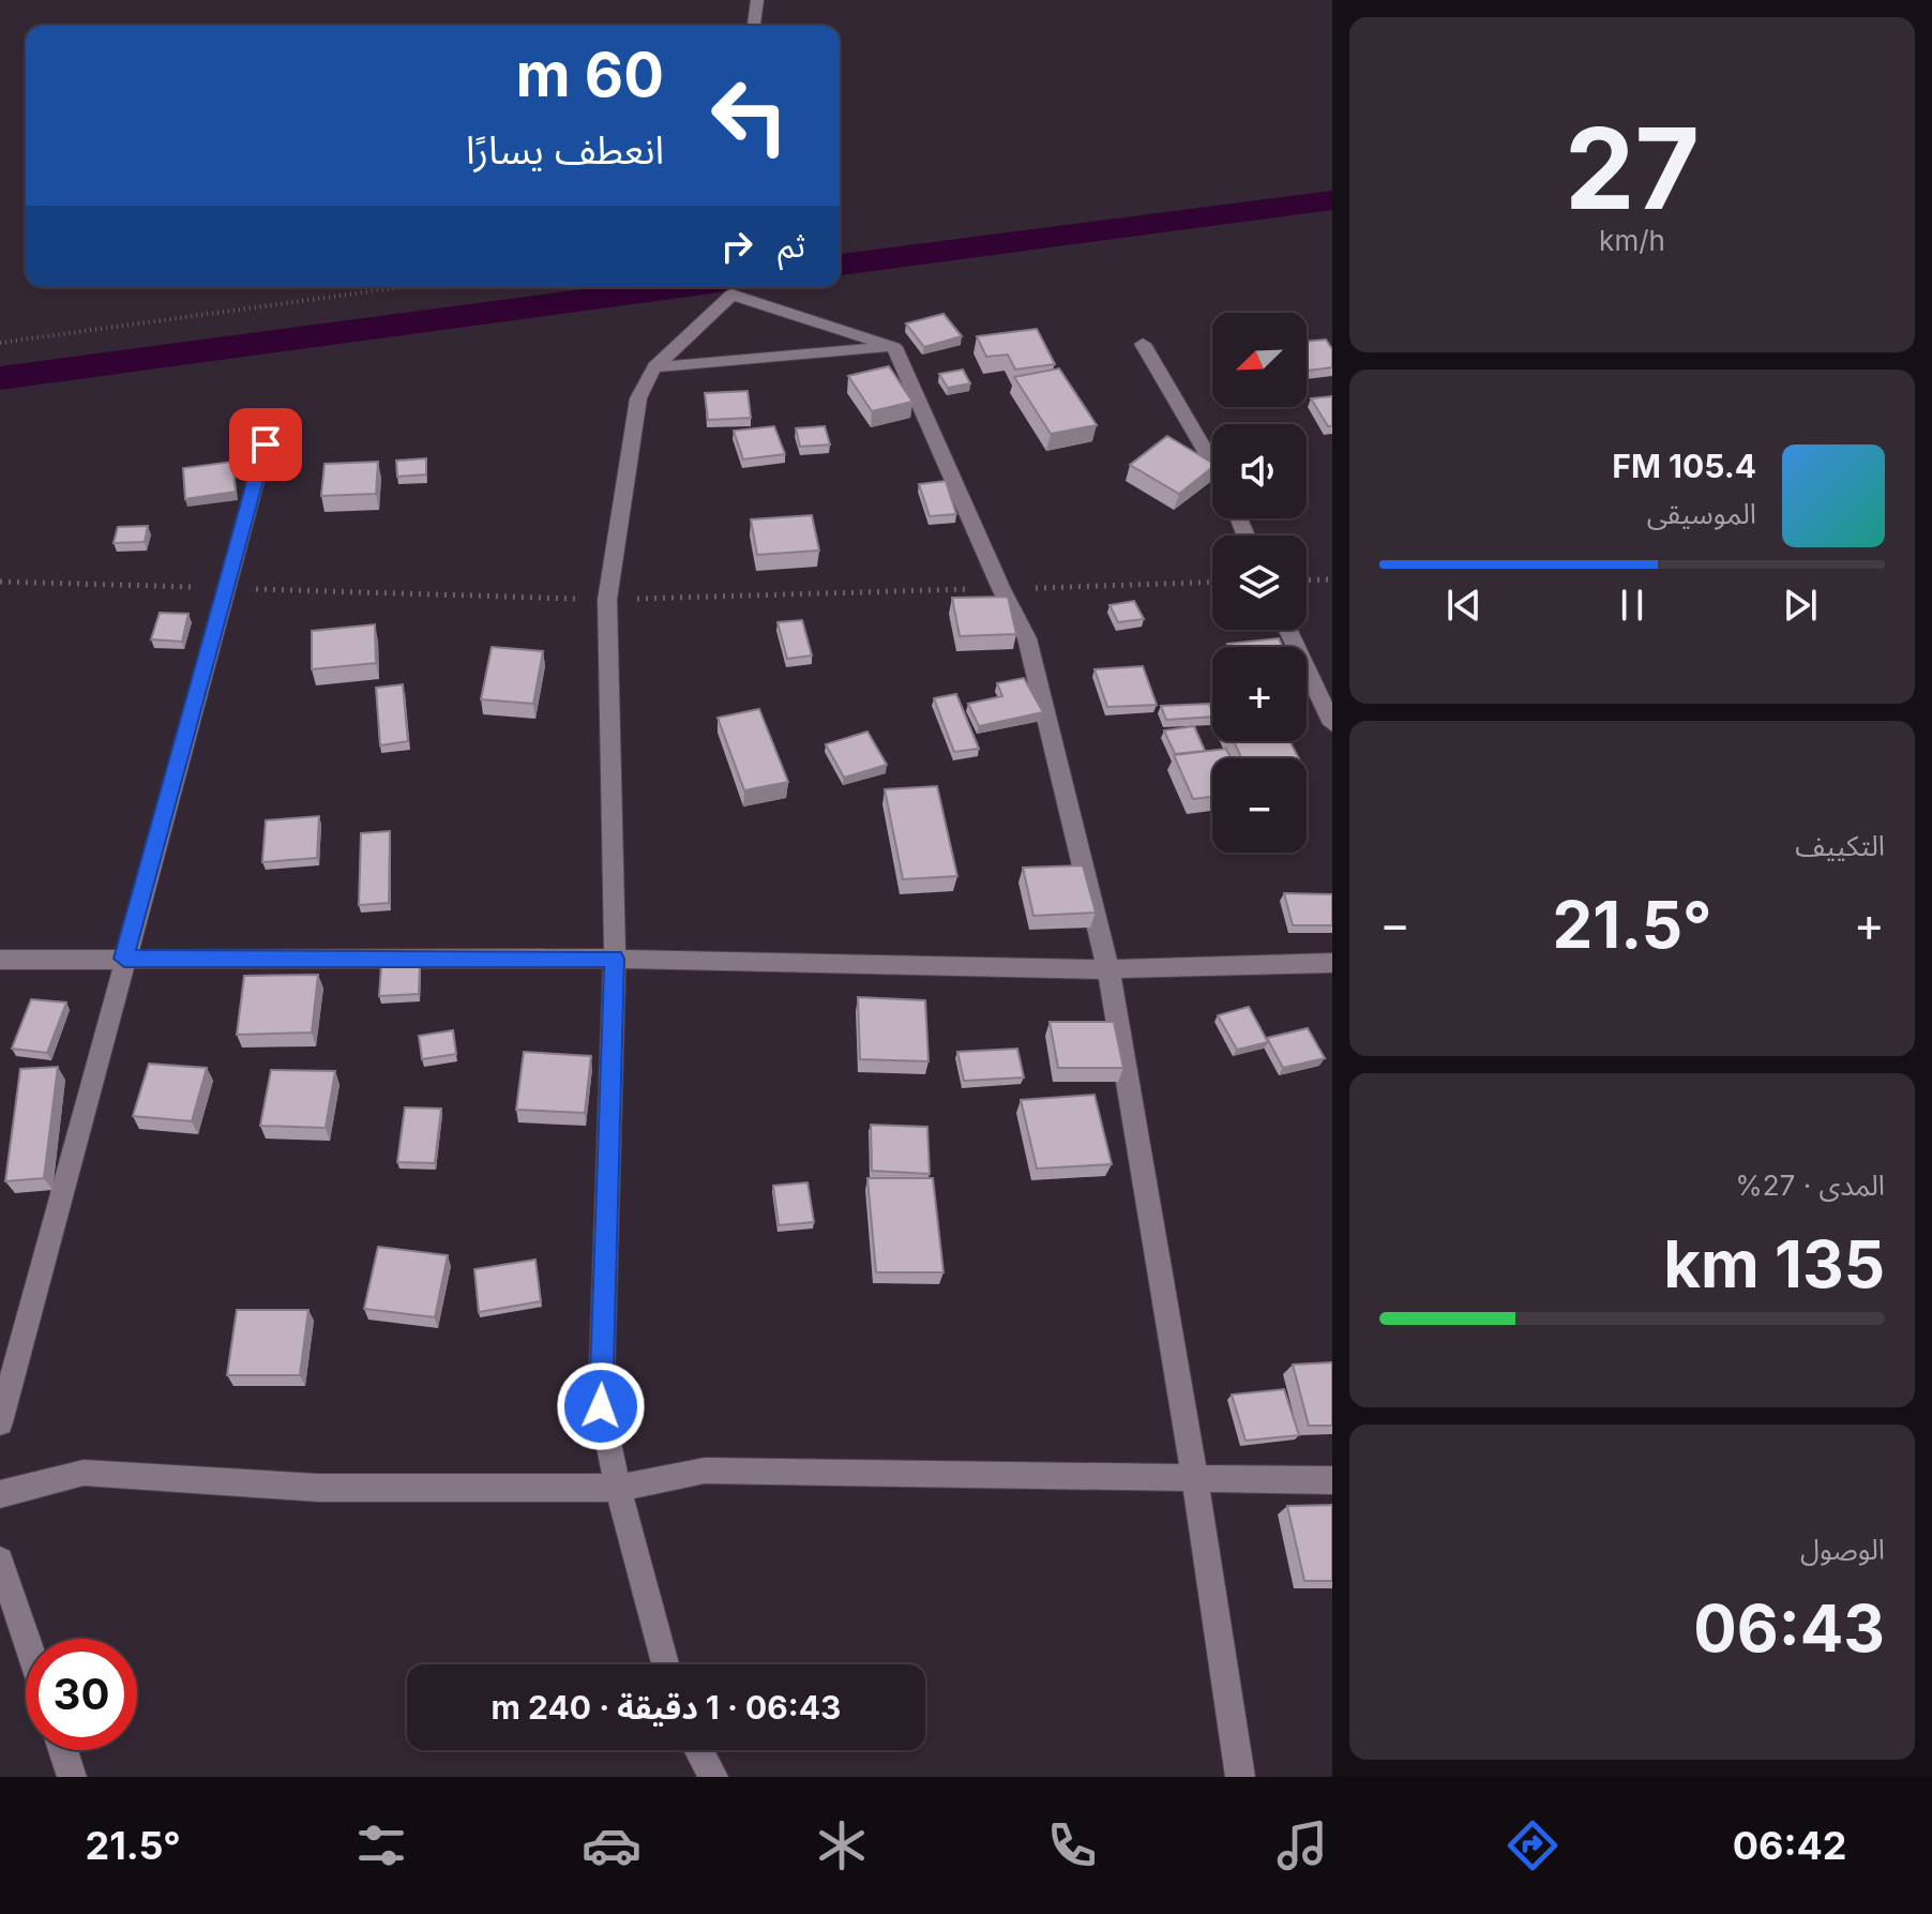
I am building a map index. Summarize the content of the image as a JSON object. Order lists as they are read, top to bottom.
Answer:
{
  "north": "bottom left",
  "page": {
    "tile": [
      ["27", "km/h"],
      "التكييف",
      ["المدى · 27%", "135 km"],
      ["الوصول", "06:43"]
    ],
    "turn": ["60 m", "انعطف يسارًا"],
    "then": "ثم",
    "map_buttons": ["+", "−"],
    "song": ["105.4 FM", "الموسيقى"],
    "heat": ["−", "21.5°", "+"],
    "limit": "30",
    "trip": "06:43 · 1 دقيقة · 240 m",
    "tabs": ["06:42", "21.5°"]
  }
}
